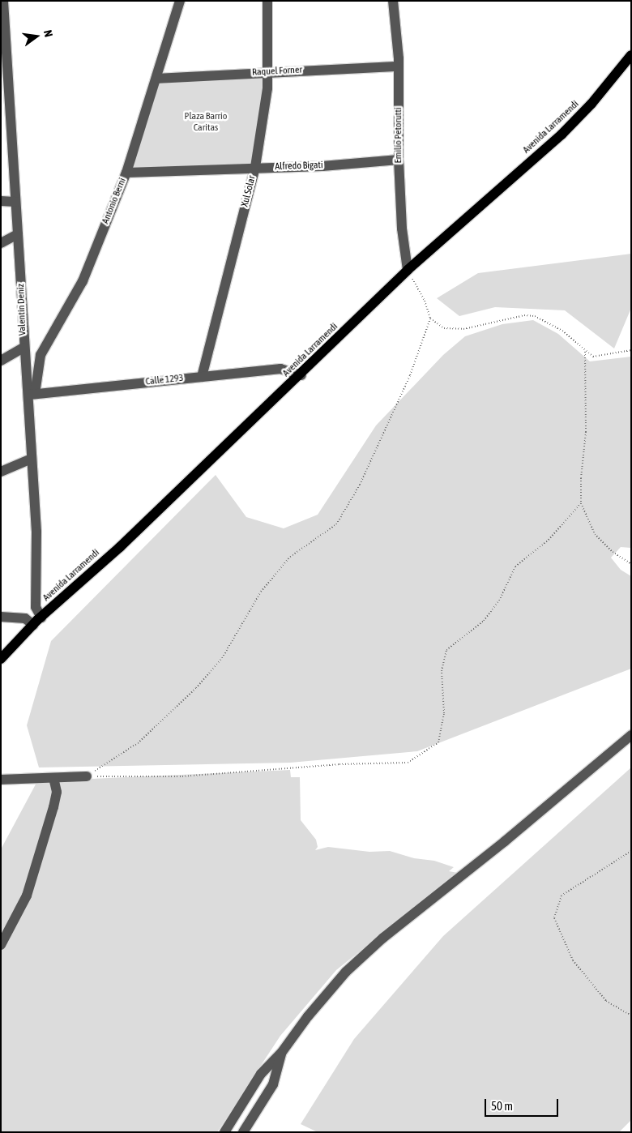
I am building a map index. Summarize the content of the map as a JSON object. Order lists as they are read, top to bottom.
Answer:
{
  "streets": {
    "main road": ["Avenida Larramendi"],
    "street": [
      "Raquel Forner",
      "Emilio Petorutti",
      "Alfredo Bigati",
      "Xul Solar",
      "Antonio Berni",
      "Valentín Deniz",
      "Calle 1293"
    ]
  },
  "crossings": [
    ["Raquel Forner", "Emilio Petorutti"],
    ["Raquel Forner", "Xul Solar"],
    ["Raquel Forner", "Antonio Berni"],
    ["Avenida Larramendi", "Emilio Petorutti"],
    ["Avenida Larramendi", "Valentín Deniz"],
    ["Avenida Larramendi", "Calle 1293"],
    ["Emilio Petorutti", "Alfredo Bigati"],
    ["Alfredo Bigati", "Xul Solar"],
    ["Alfredo Bigati", "Antonio Berni"],
    ["Xul Solar", "Calle 1293"],
    ["Antonio Berni", "Valentín Deniz"],
    ["Antonio Berni", "Calle 1293"],
    ["Valentín Deniz", "Calle 1293"]
  ],
  "parks": ["Plaza Barrio Caritas"],
  "scale_bar": "50 m",
  "north": "right"
}
